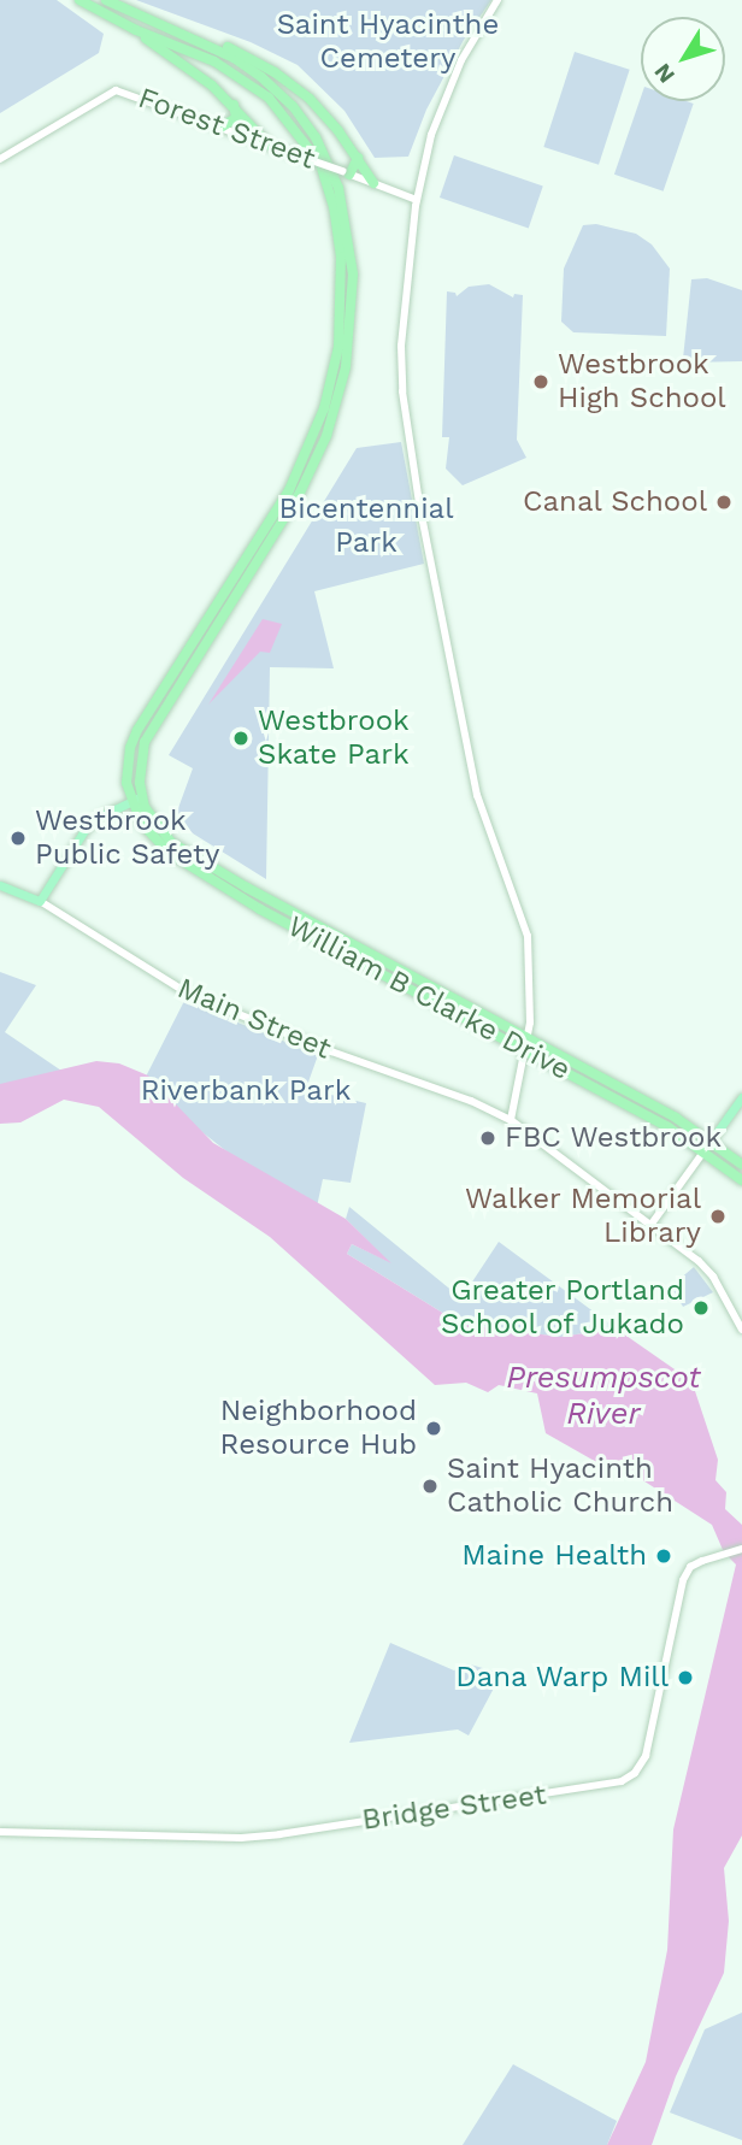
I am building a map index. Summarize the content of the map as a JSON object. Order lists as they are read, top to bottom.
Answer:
{
  "streets": {
    "highway": ["William B Clarke Drive"],
    "main road": ["Forest Street", "Main Street", "Bridge Street"]
  },
  "water": ["Presumpscot River"],
  "parks": ["Saint Hyacinthe Cemetery", "Bicentennial Park", "Riverbank Park"],
  "places": [
    "Westbrook High School",
    "Canal School",
    "Westbrook Skate Park",
    "Westbrook Public Safety",
    "FBC Westbrook",
    "Walker Memorial Library",
    "Greater Portland School of Jukado",
    "Neighborhood Resource Hub",
    "Saint Hyacinth Catholic Church",
    "Maine Health",
    "Dana Warp Mill"
  ],
  "north": "bottom left"
}
